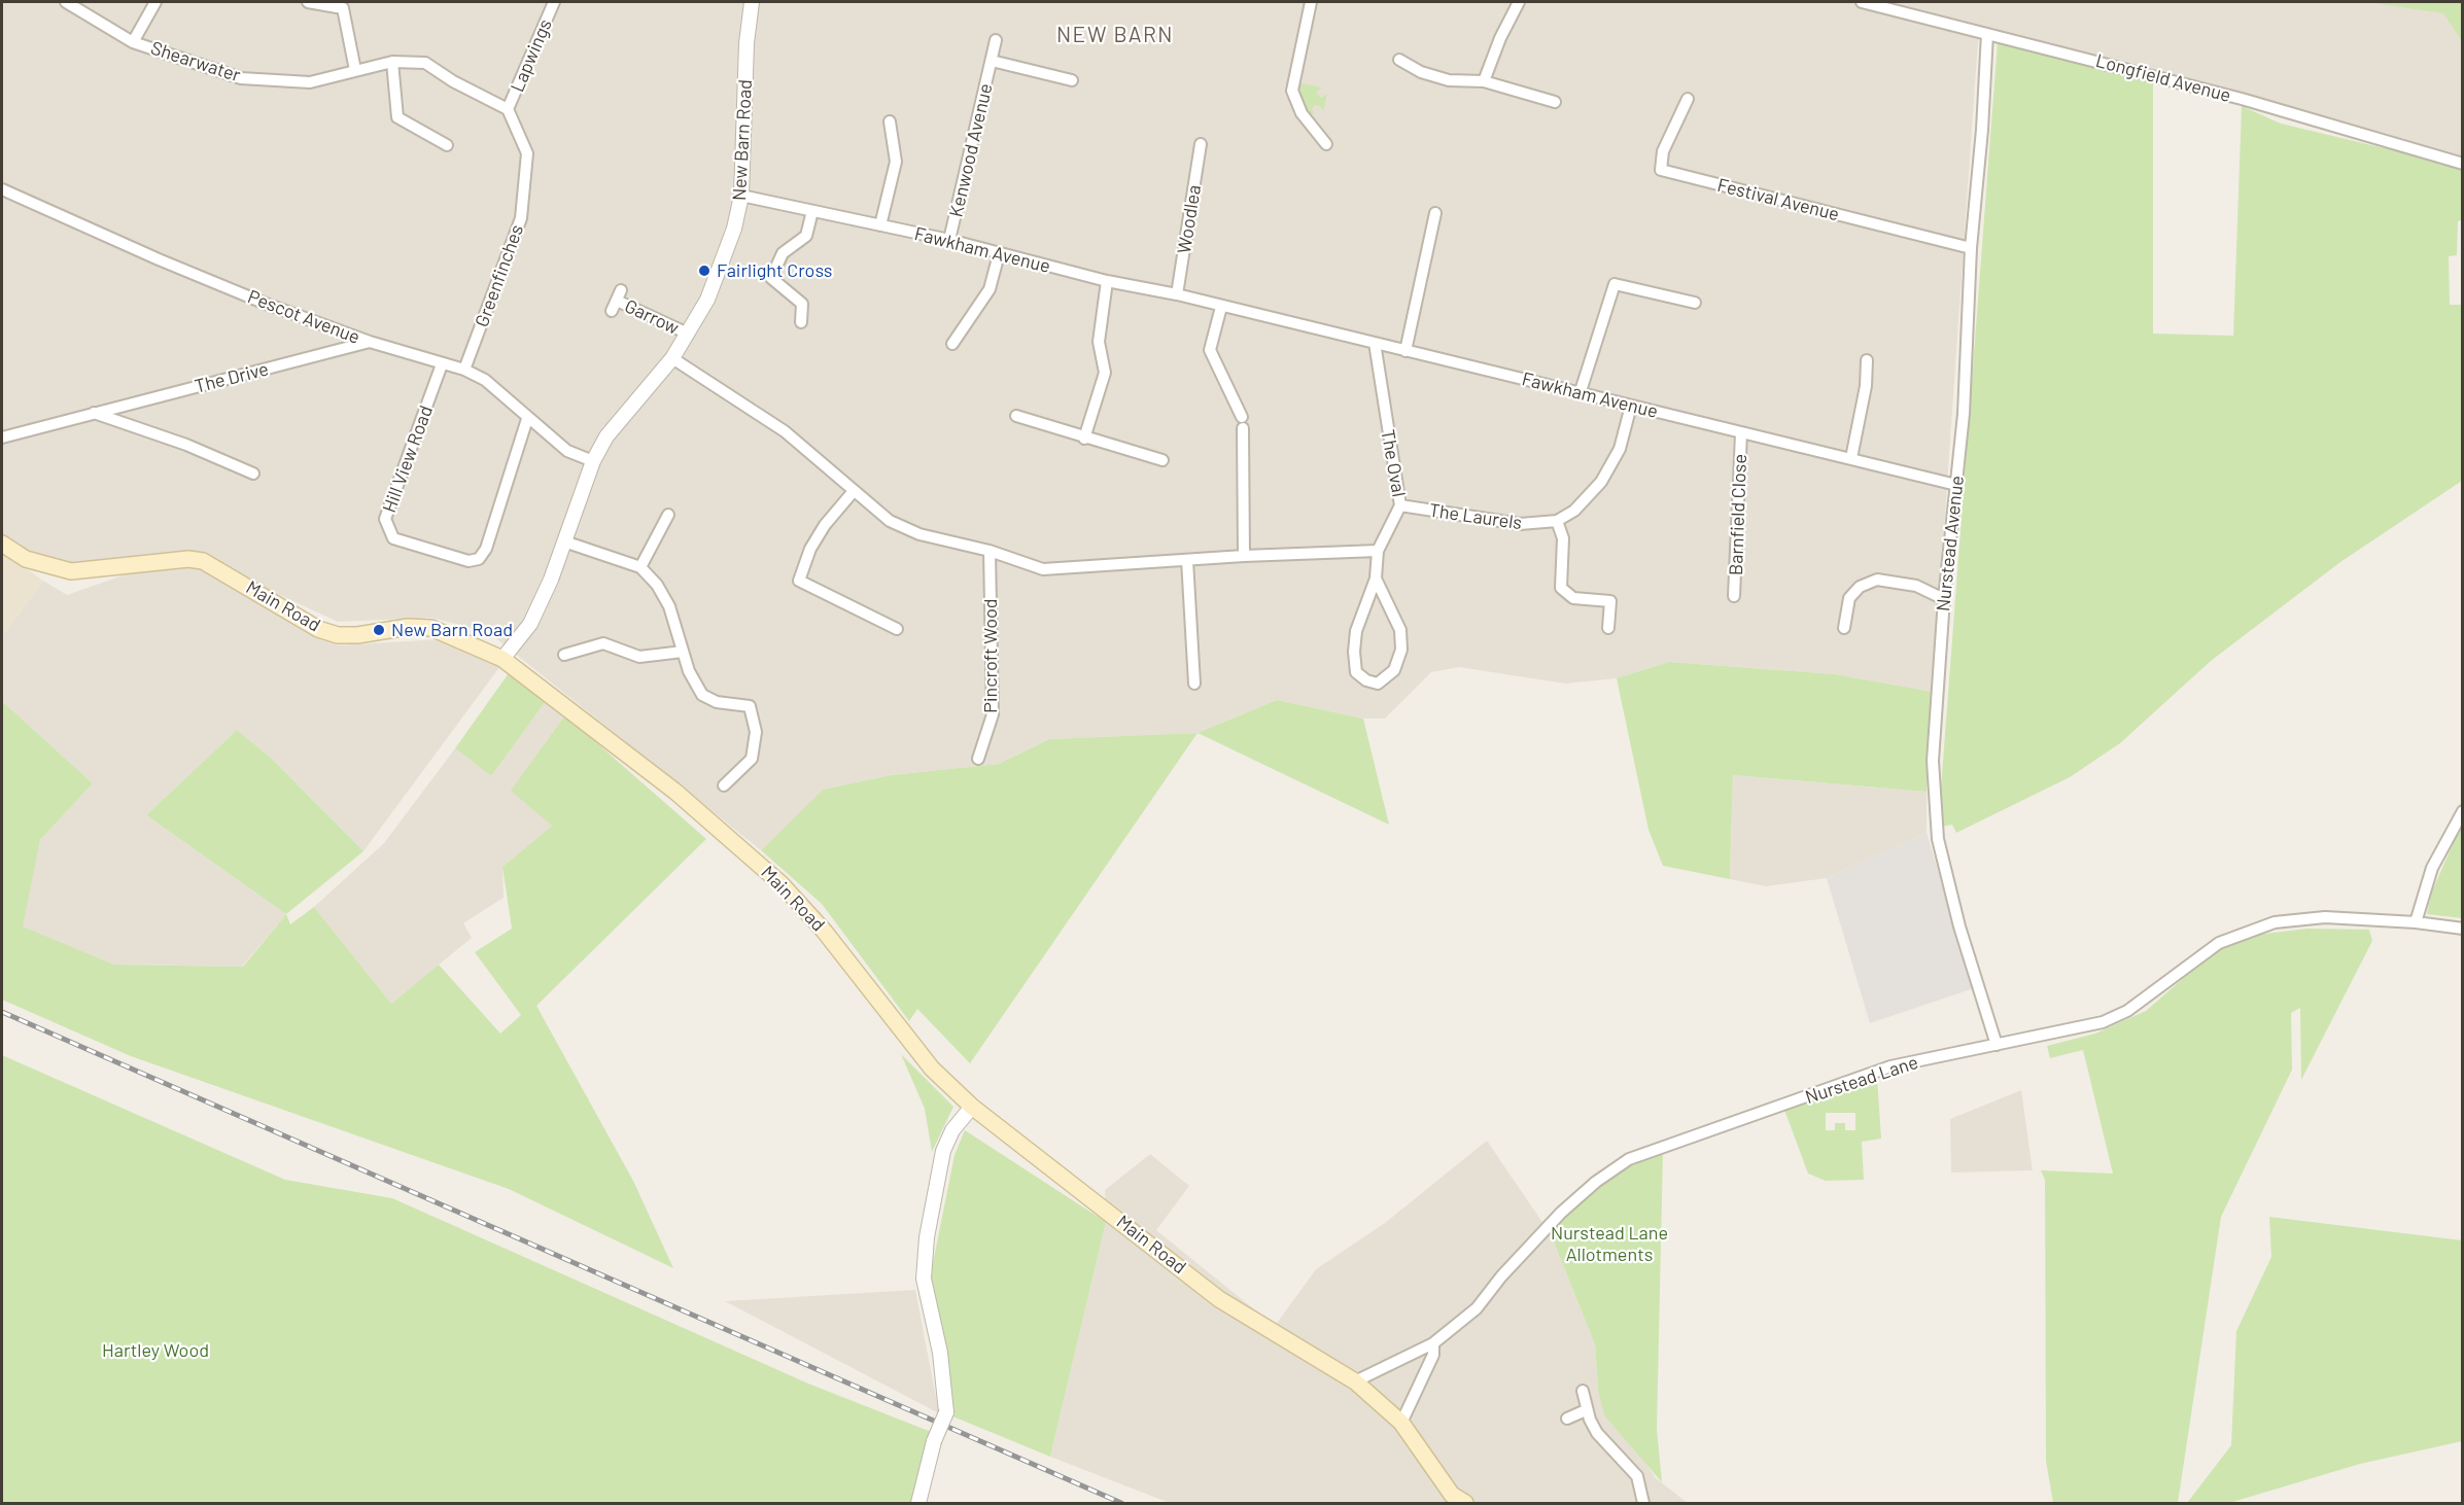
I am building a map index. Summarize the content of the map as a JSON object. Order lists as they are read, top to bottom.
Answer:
{
  "streets": {
    "main road": ["Main Road"],
    "street": [
      "Lapwings",
      "Shearwater",
      "Longfield Avenue",
      "New Barn Road",
      "Kenwood Avenue",
      "Festival Avenue",
      "Woodlea",
      "Fawkham Avenue",
      "Greenfinches",
      "Pescot Avenue",
      "Garrow",
      "The Drive",
      "Hill View Road",
      "The Oval",
      "Barnfield Close",
      "The Laurels",
      "Nurstead Avenue",
      "Pincroft Wood",
      "Nurstead Lane"
    ]
  },
  "crossings": [
    ["Lapwings", "Shearwater"],
    ["Lapwings", "Greenfinches"],
    ["Shearwater", "Greenfinches"],
    ["Longfield Avenue", "Nurstead Avenue"],
    ["New Barn Road", "Fawkham Avenue"],
    ["New Barn Road", "Pescot Avenue"],
    ["New Barn Road", "Garrow"],
    ["New Barn Road", "Main Road"],
    ["Kenwood Avenue", "Fawkham Avenue"],
    ["Festival Avenue", "Nurstead Avenue"],
    ["Woodlea", "Fawkham Avenue"],
    ["Fawkham Avenue", "The Oval"],
    ["Fawkham Avenue", "Barnfield Close"],
    ["Fawkham Avenue", "Nurstead Avenue"],
    ["Greenfinches", "Pescot Avenue"],
    ["Pescot Avenue", "The Drive"],
    ["Pescot Avenue", "Hill View Road"],
    ["The Oval", "The Laurels"],
    ["Nurstead Avenue", "Nurstead Lane"],
    ["Main Road", "Nurstead Lane"]
  ],
  "districts": ["NEW BARN"],
  "parks": ["Nurstead Lane Allotments", "Hartley Wood"],
  "places": ["Fairlight Cross", "New Barn Road"]
}
